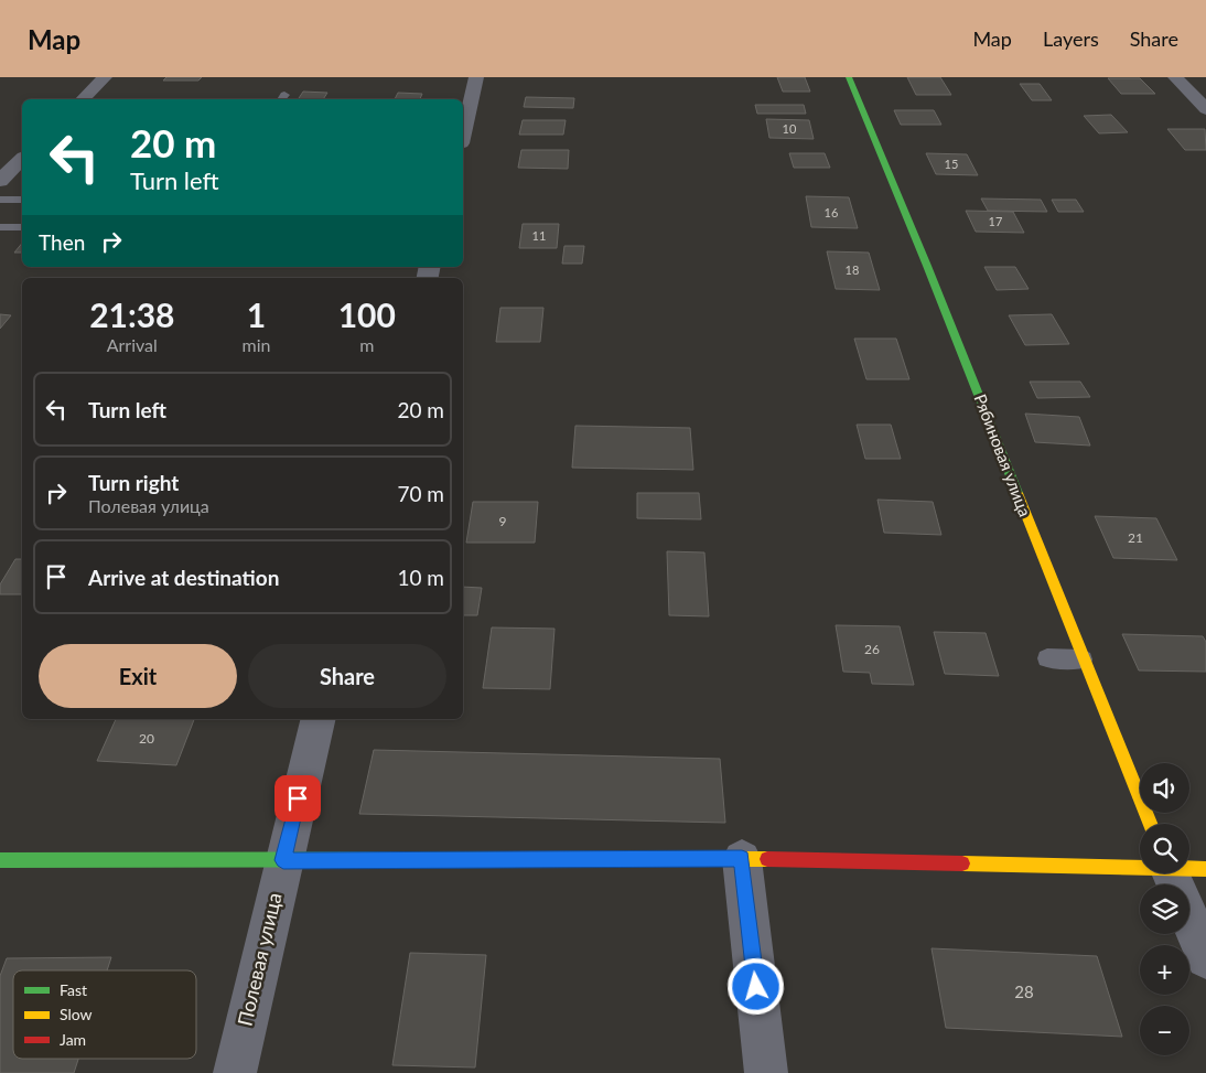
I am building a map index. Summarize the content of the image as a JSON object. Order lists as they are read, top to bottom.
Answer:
{
  "streets": {
    "street": ["Рябиновая улица", "Полевая улица"]
  },
  "house_numbers": [
    "10",
    "15",
    "16",
    "17",
    "11",
    "18",
    "9",
    "21",
    "26",
    "20",
    "28"
  ],
  "legend": ["Fast", "Slow", "Jam"],
  "page": {
    "header": "Map",
    "nav": ["Map", "Layers", "Share"],
    "turn": ["20 m", "Turn left"],
    "then": "Then",
    "eta": [
      "21:38",
      "Arrival",
      "1",
      "min",
      "100",
      "m"
    ],
    "list": [
      {
        "name": "Turn left",
        "value": "20 m"
      },
      {
        "name": "Turn right",
        "note": "Полевая улица",
        "value": "70 m"
      },
      {
        "name": "Arrive at destination",
        "value": "10 m"
      }
    ],
    "buttons": ["Exit", "Share"],
    "map_buttons": ["+", "−"]
  }
}
